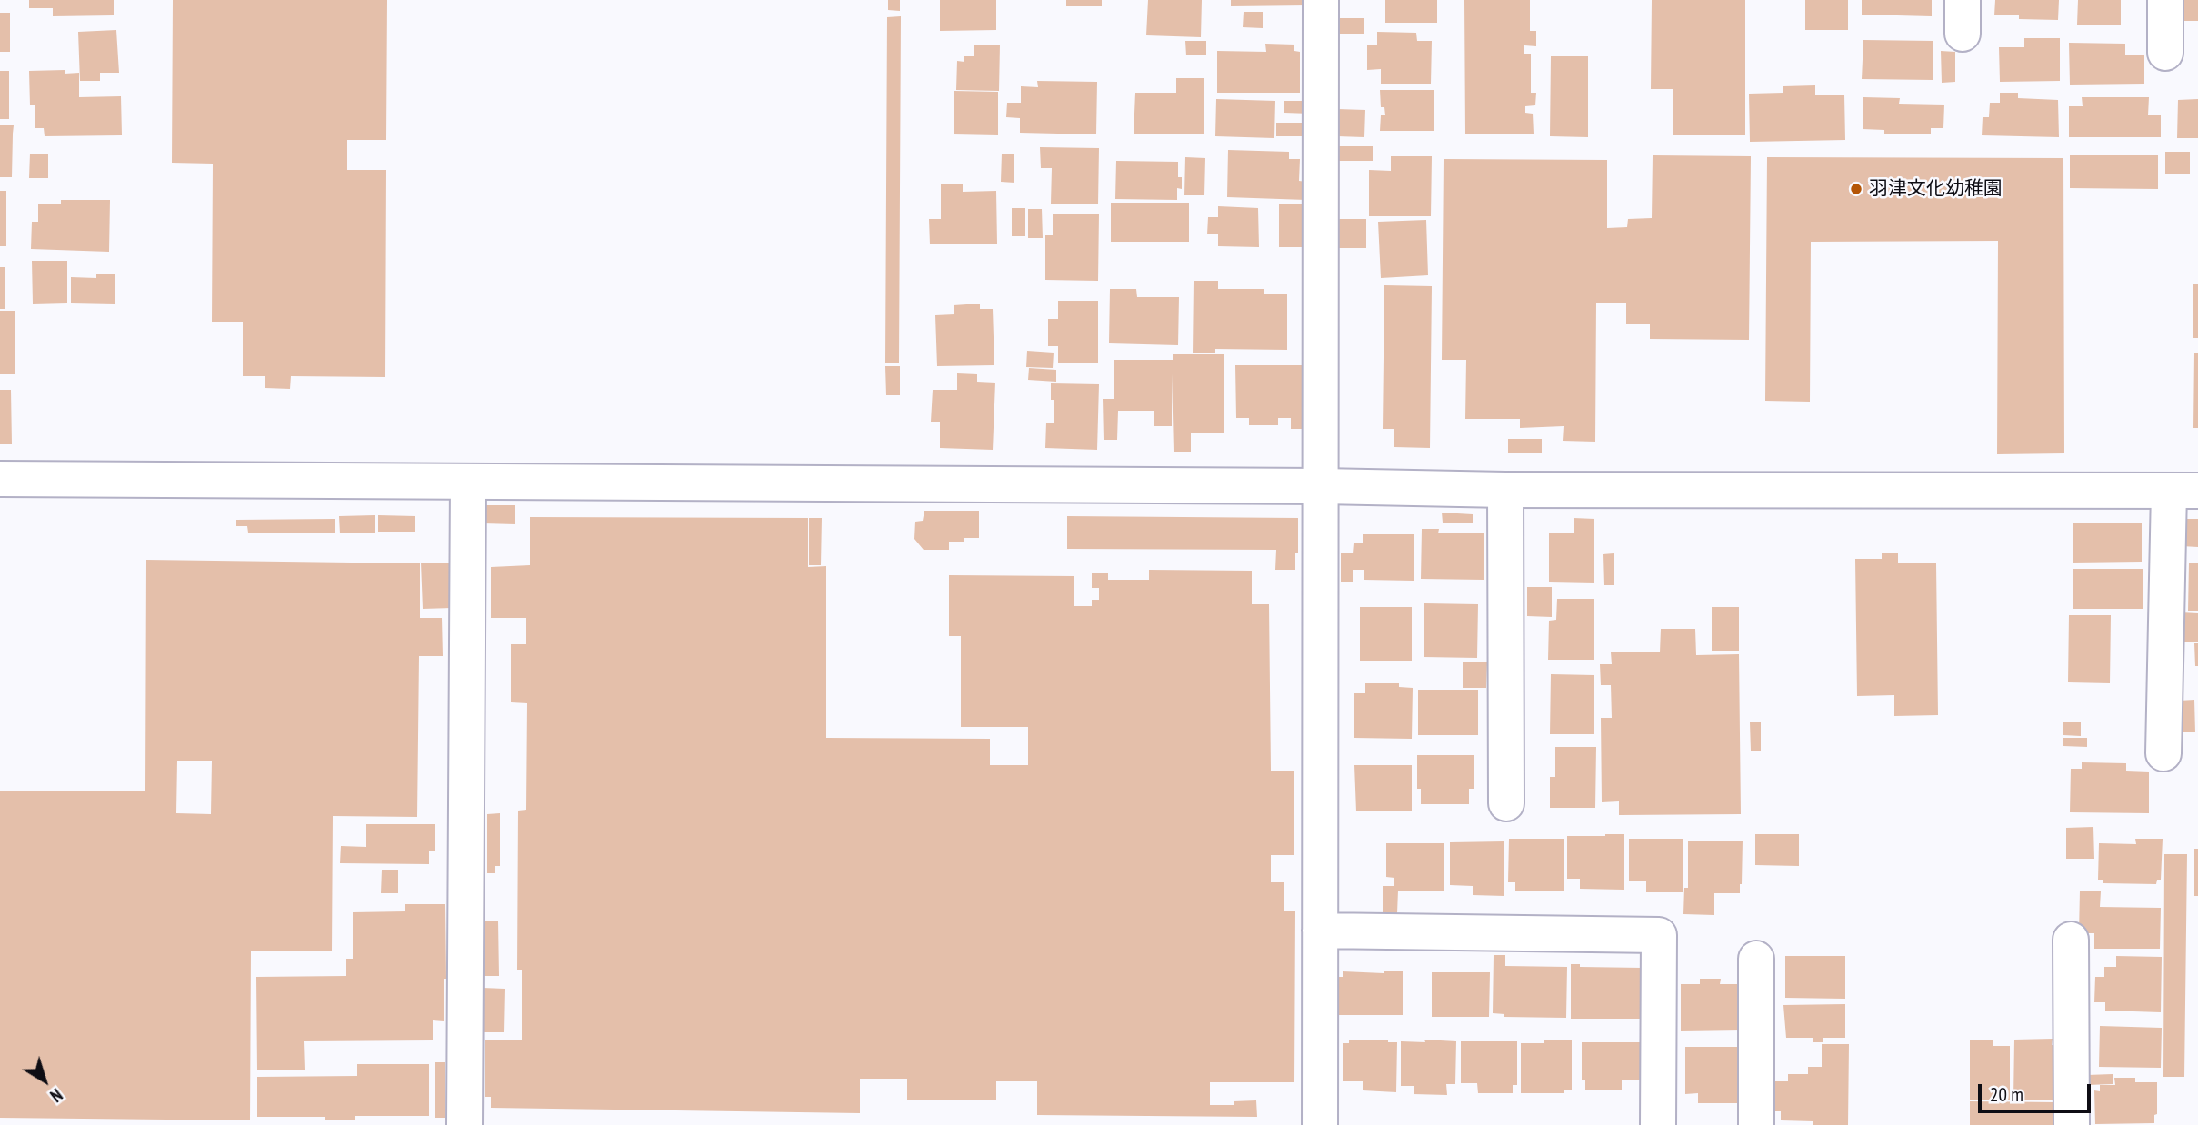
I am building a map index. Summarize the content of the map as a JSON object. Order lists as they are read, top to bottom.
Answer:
{
  "places": ["羽津文化幼稚園"],
  "scale_bar": "20 m",
  "north": "bottom right"
}
